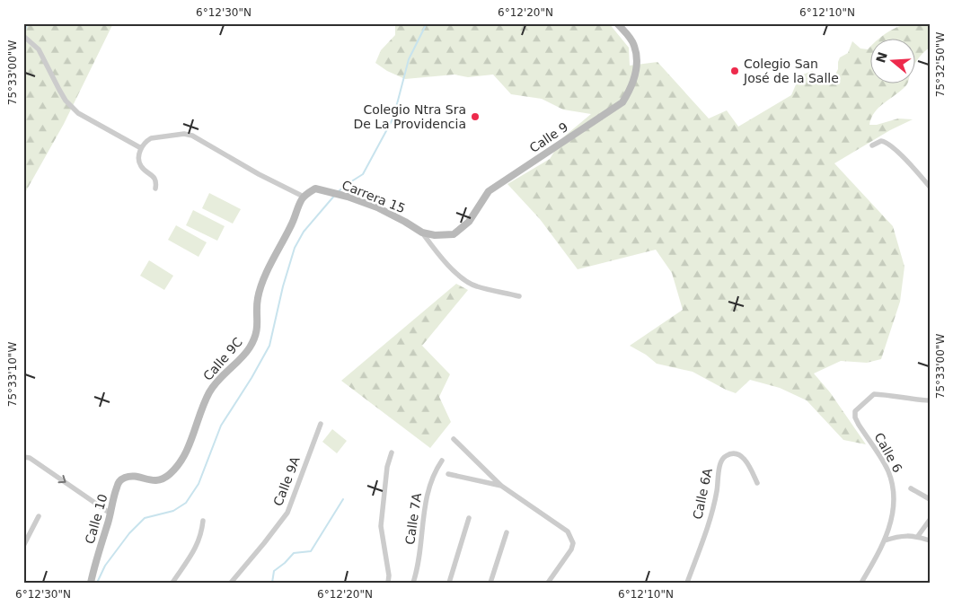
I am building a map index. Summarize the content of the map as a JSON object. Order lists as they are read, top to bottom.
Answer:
{
  "streets": {
    "street": [
      "Calle 9",
      "Carrera 15",
      "Calle 9C",
      "Calle 6",
      "Calle 9A",
      "Calle 6A",
      "Calle 10",
      "Calle 7A"
    ]
  },
  "crossings": [
    ["Calle 9", "Carrera 15"],
    ["Carrera 15", "Calle 9C"],
    ["Calle 9C", "Calle 10"]
  ],
  "places": ["Colegio San José de la Salle", "Colegio Ntra Sra De La Providencia"],
  "north": "left",
  "coordinates": [
    "6°12'30\"N",
    "6°12'20\"N",
    "6°12'10\"N",
    "75°32'50\"W",
    "75°33'00\"W",
    "75°33'10\"W"
  ]
}
